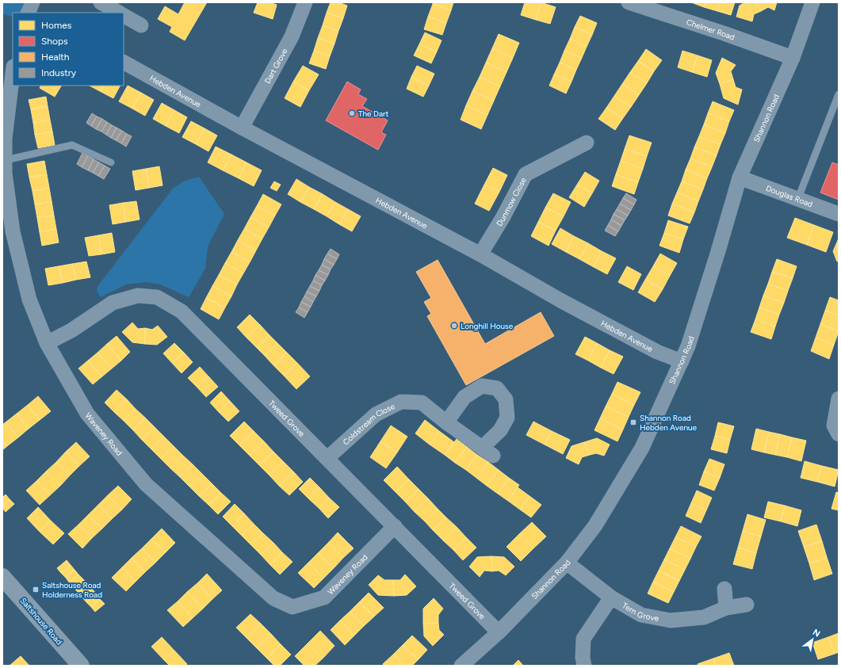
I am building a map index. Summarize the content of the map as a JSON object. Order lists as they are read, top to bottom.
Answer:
{
  "streets": {
    "main road": ["Saltshouse Road"],
    "street": [
      "Chelmer Road",
      "Dart Grove",
      "Hebden Avenue",
      "Shannon Road",
      "Douglas Road",
      "Dunmow Close",
      "Tweed Grove",
      "Coldstream Close",
      "Waveney Road",
      "Tern Grove"
    ]
  },
  "crossings": [
    ["Chelmer Road", "Shannon Road"],
    ["Dart Grove", "Hebden Avenue"],
    ["Hebden Avenue", "Shannon Road"],
    ["Hebden Avenue", "Dunmow Close"],
    ["Shannon Road", "Douglas Road"],
    ["Shannon Road", "Tweed Grove"],
    ["Shannon Road", "Tern Grove"],
    ["Tweed Grove", "Coldstream Close"],
    ["Tweed Grove", "Waveney Road"]
  ],
  "places": {
    "other": ["The Dart", "Longhill House"],
    "transit": ["Shannon Road Hebden Avenue", "Saltshouse Road Holderness Road"]
  },
  "legend": [
    "Homes",
    "Shops",
    "Health",
    "Industry"
  ],
  "north": "top right"
}
